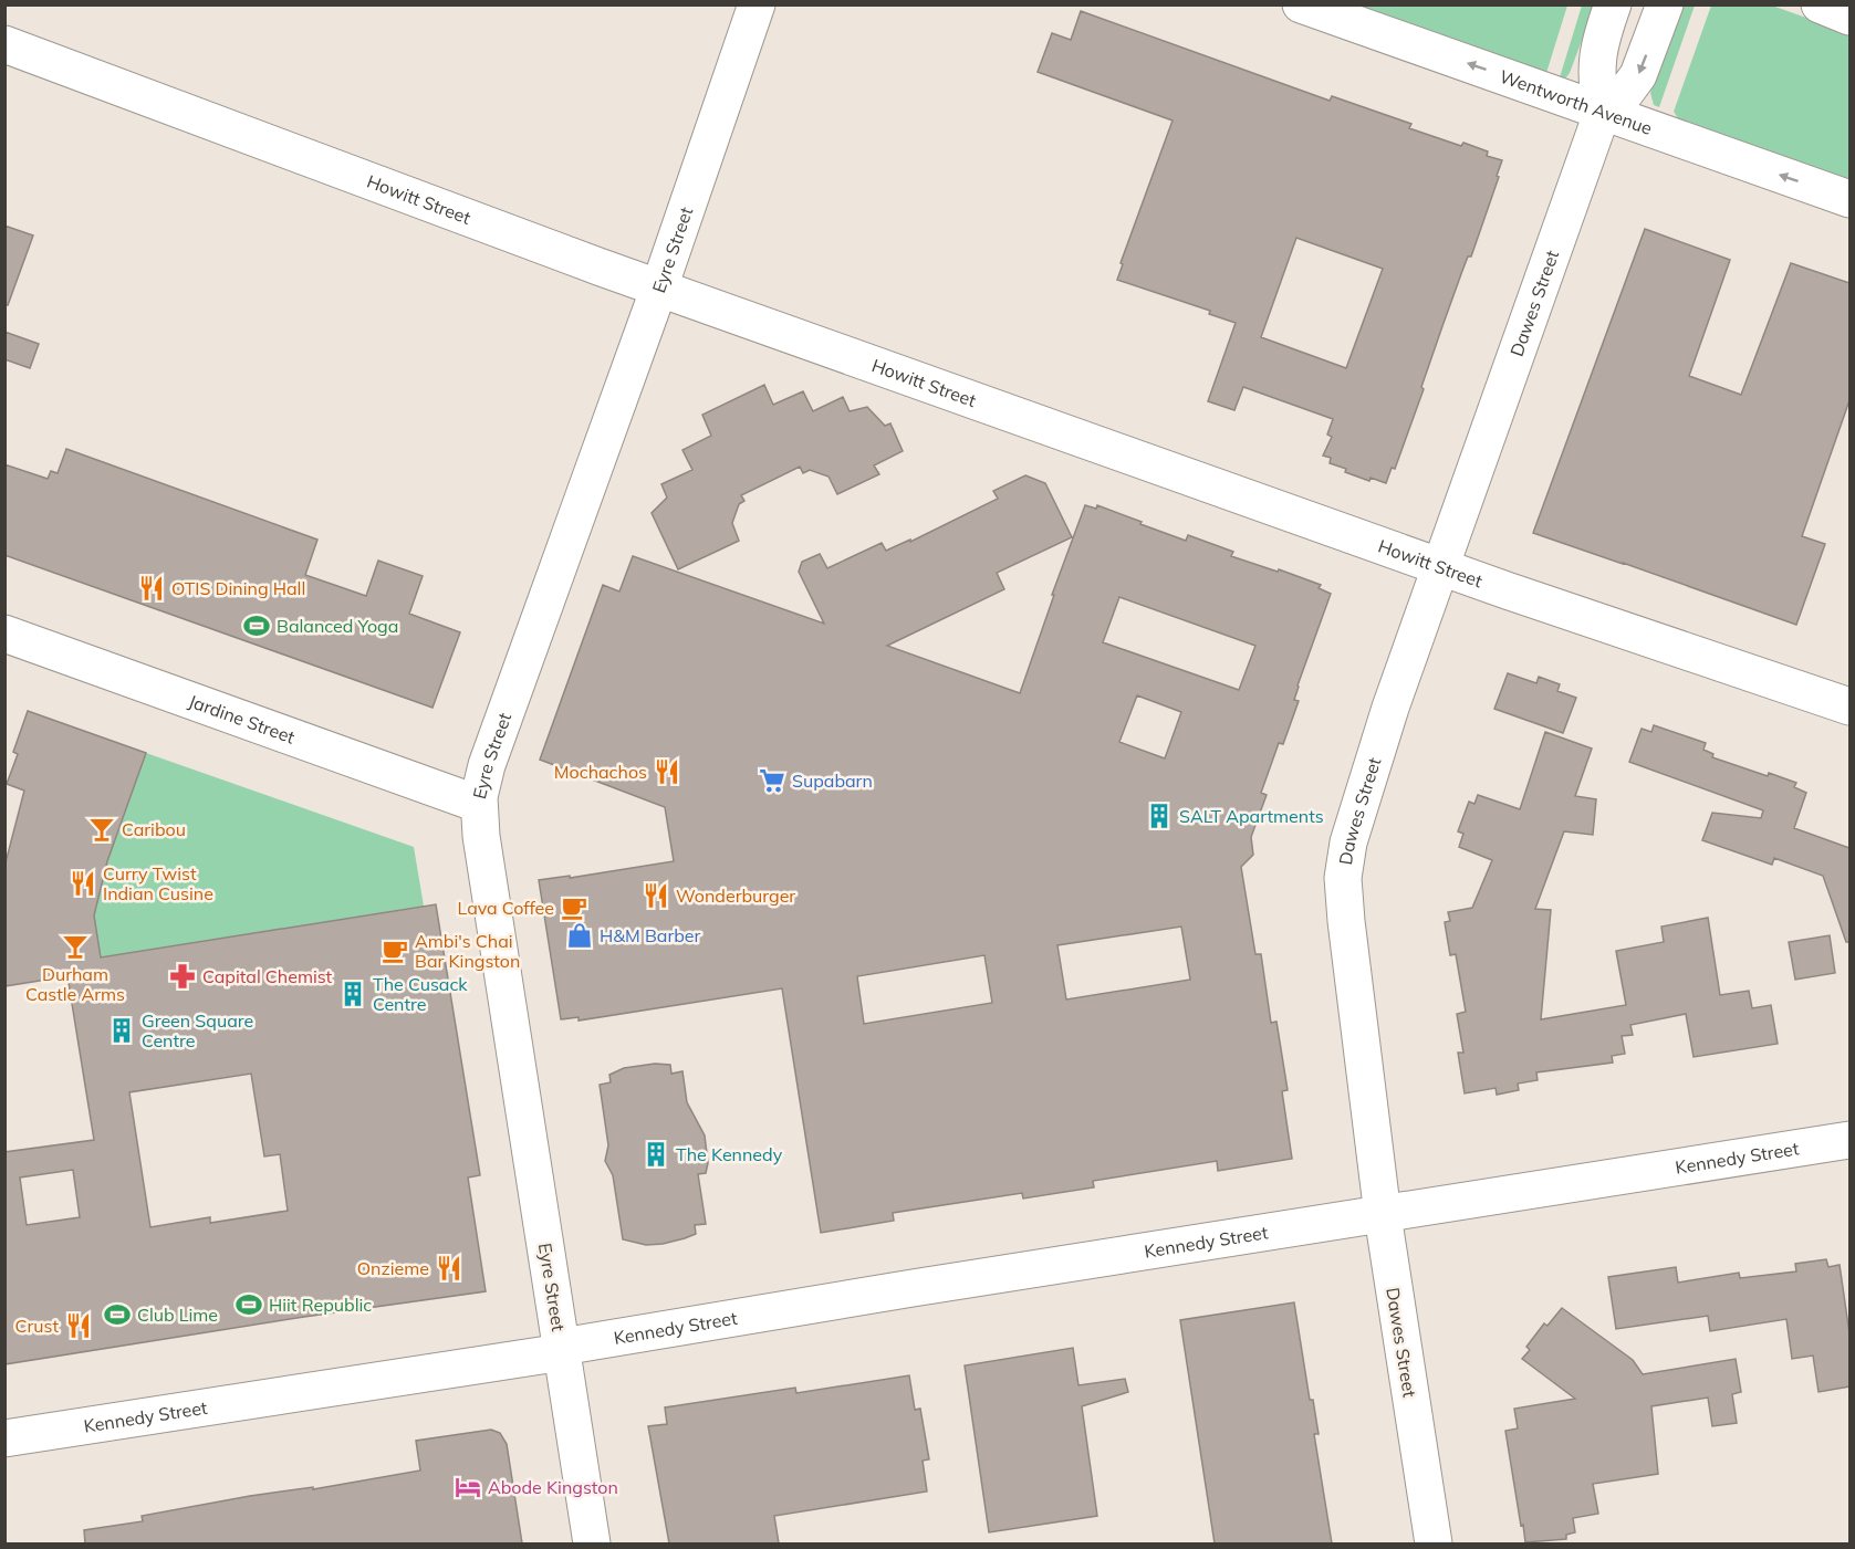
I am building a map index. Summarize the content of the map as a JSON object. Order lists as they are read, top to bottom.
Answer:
{
  "streets": {
    "street": [
      "Wentworth Avenue",
      "Howitt Street",
      "Eyre Street",
      "Dawes Street",
      "Jardine Street",
      "Kennedy Street"
    ]
  },
  "crossings": [
    ["Wentworth Avenue", "Dawes Street"],
    ["Howitt Street", "Eyre Street"],
    ["Howitt Street", "Dawes Street"],
    ["Eyre Street", "Jardine Street"],
    ["Eyre Street", "Kennedy Street"],
    ["Dawes Street", "Kennedy Street"]
  ],
  "one_way": ["Wentworth Avenue"],
  "places": {
    "restaurant": [
      "OTIS Dining Hall",
      "Mochachos",
      "Curry Twist Indian Cusine",
      "Wonderburger",
      "Onzieme",
      "Crust"
    ],
    "sports": ["Balanced Yoga", "Hiit Republic", "Club Lime"],
    "supermarket": ["Supabarn"],
    "building": [
      "SALT Apartments",
      "The Cusack Centre",
      "Green Square Centre",
      "The Kennedy"
    ],
    "bar": ["Caribou", "Durham Castle Arms"],
    "cafe": ["Lava Coffee", "Ambi's Chai Bar Kingston"],
    "shop": ["H&M Barber"],
    "pharmacy": ["Capital Chemist"],
    "hotel": ["Abode Kingston"]
  }
}
